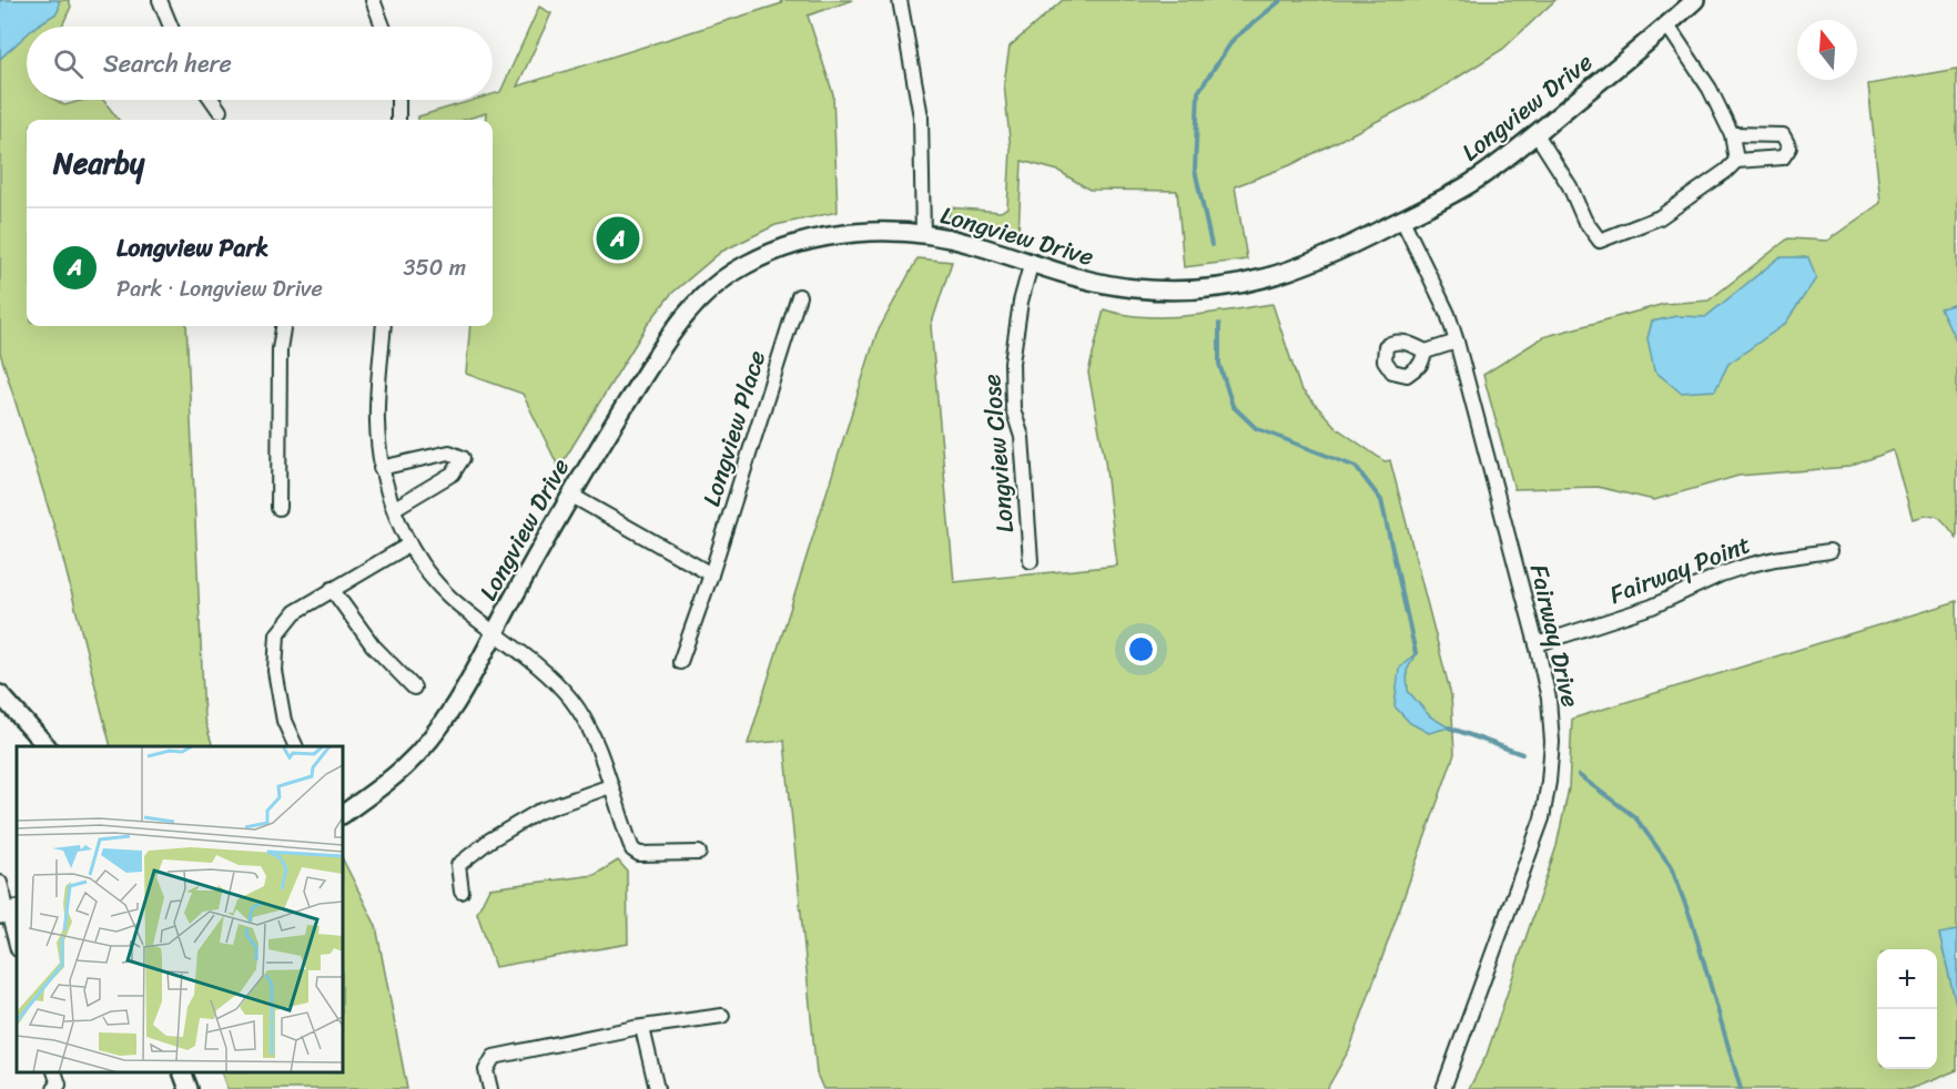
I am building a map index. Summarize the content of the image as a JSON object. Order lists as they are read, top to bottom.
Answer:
{
  "streets": {
    "street": [
      "Longview Drive",
      "Longview Place",
      "Longview Close",
      "Fairway Point",
      "Fairway Drive"
    ]
  },
  "crossings": [
    ["Longview Drive", "Longview Close"],
    ["Longview Drive", "Fairway Drive"],
    ["Fairway Point", "Fairway Drive"]
  ],
  "north": "top",
  "page": {
    "search": "Search here",
    "heading": "Nearby",
    "list": [
      {
        "mark": "A",
        "name": "Longview Park",
        "note": "Park · Longview Drive",
        "value": "350 m"
      }
    ],
    "pins": "A",
    "map_buttons": ["+", "−"]
  }
}
